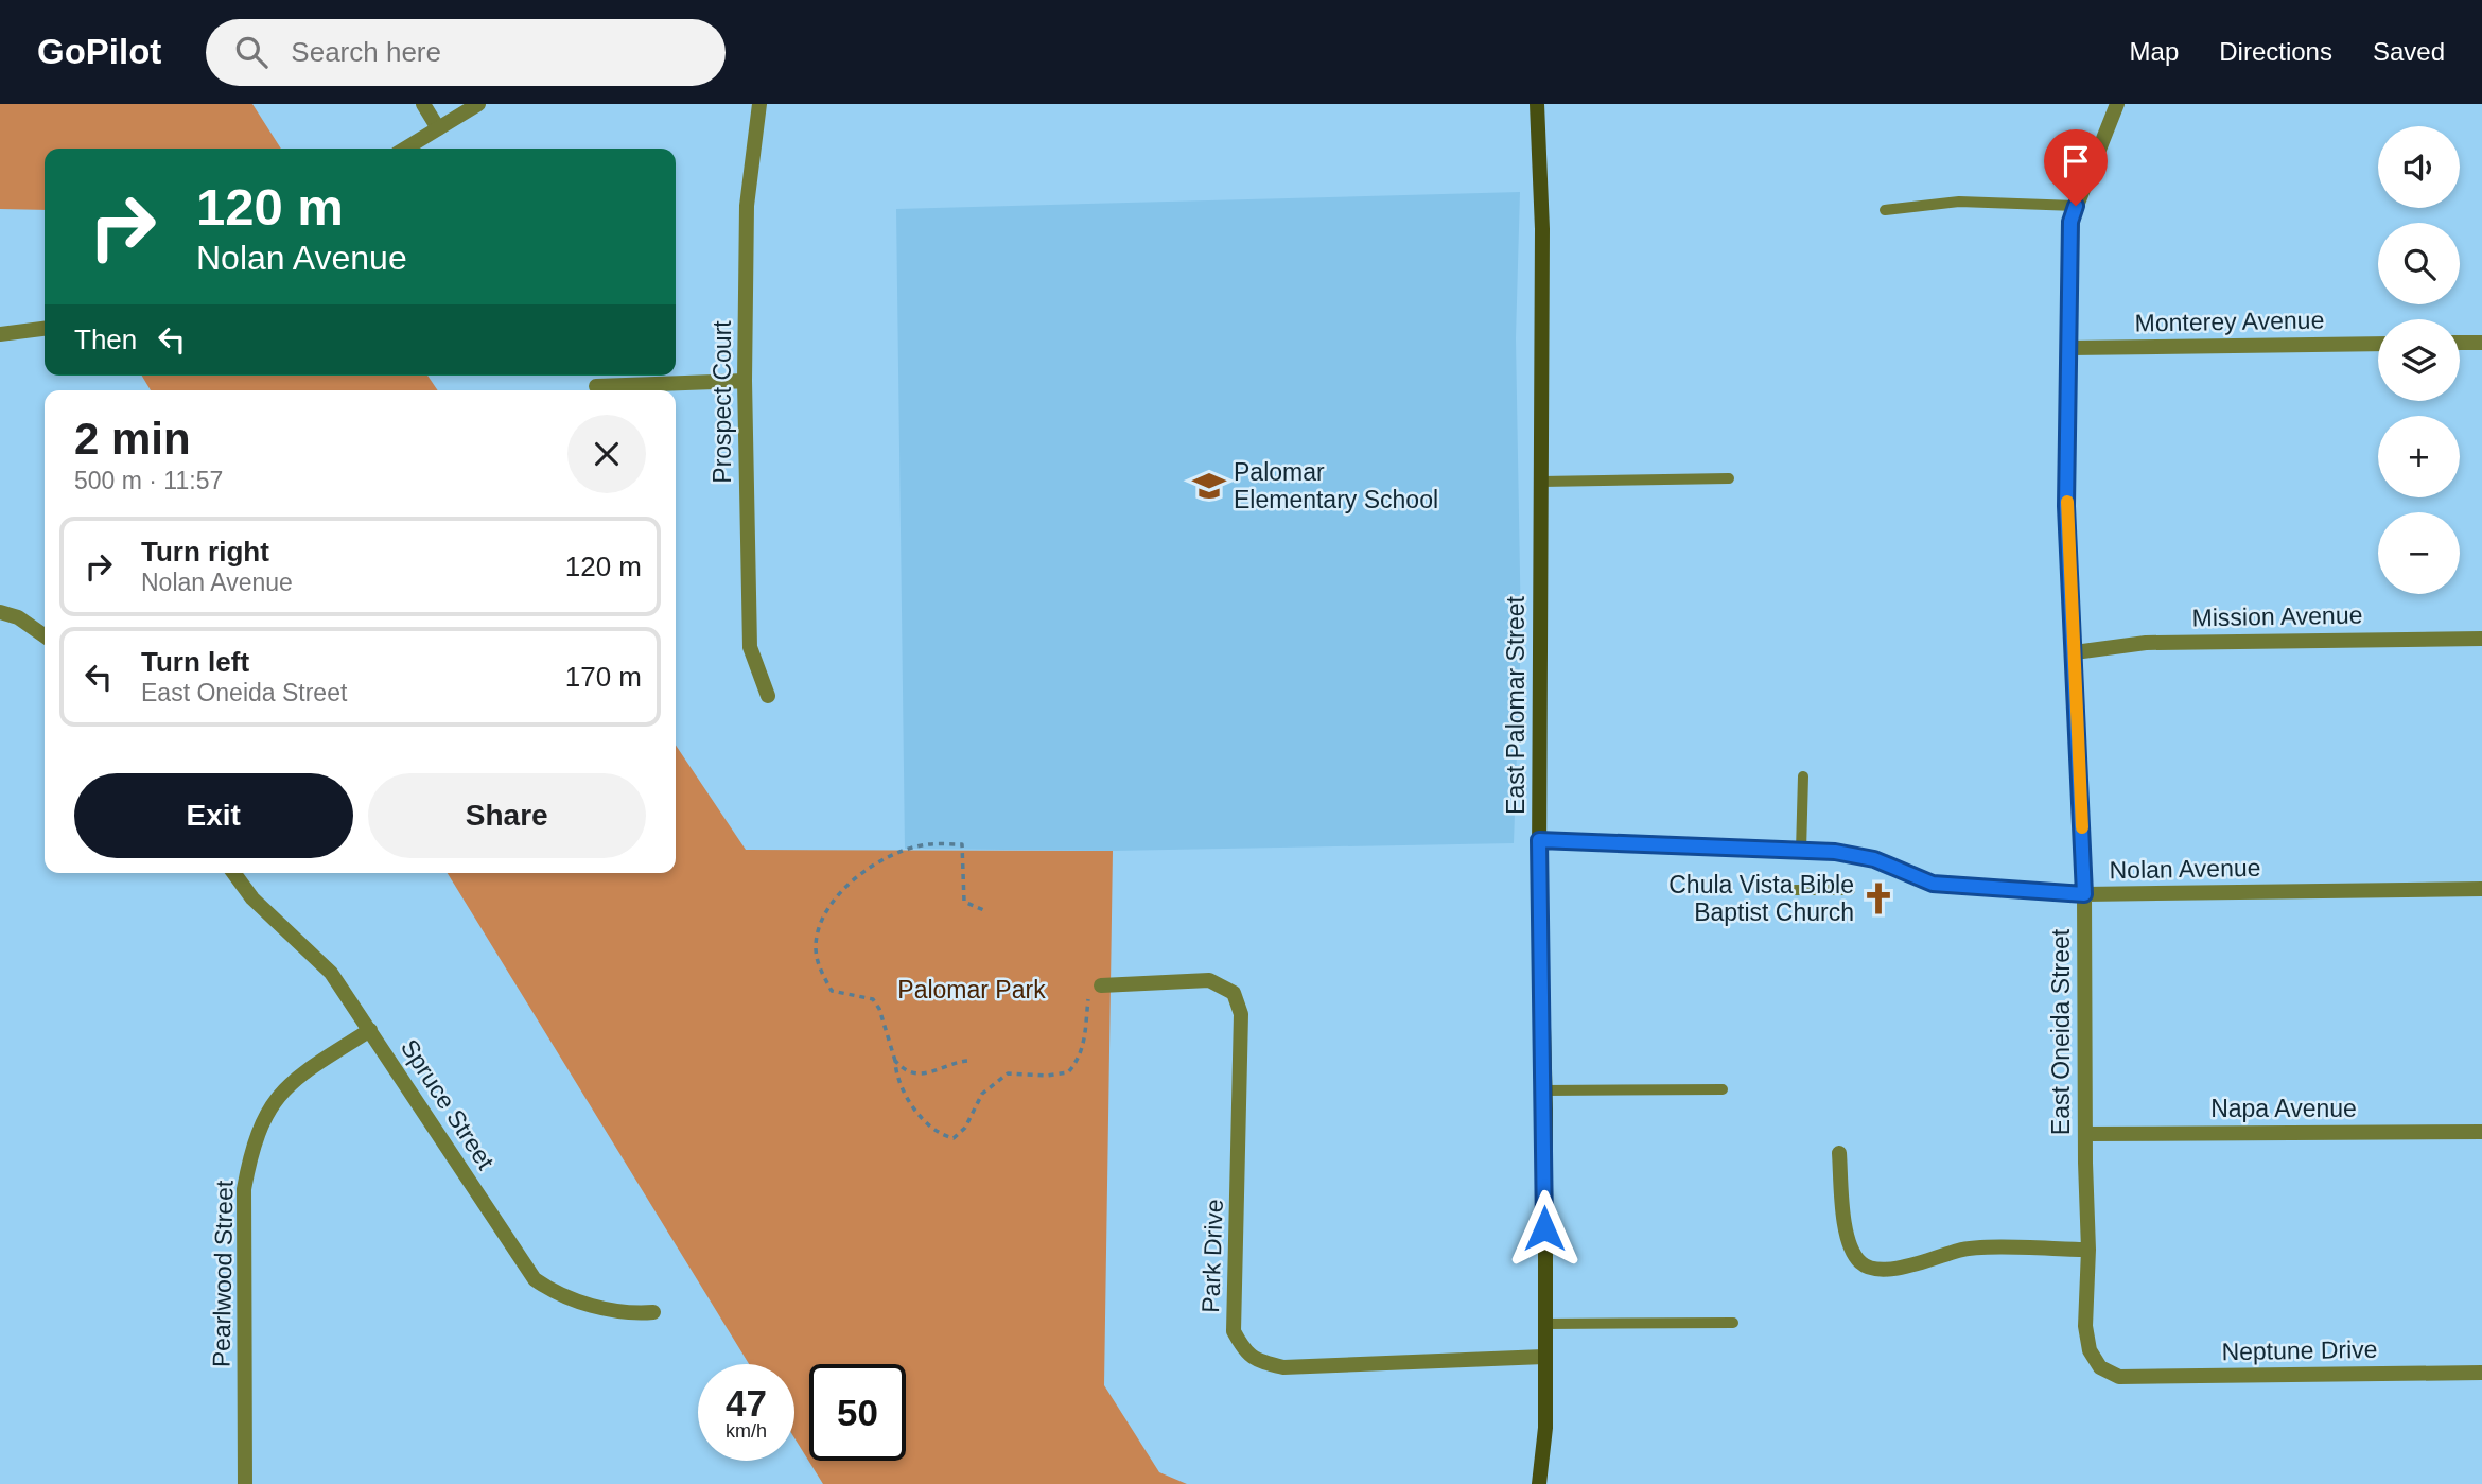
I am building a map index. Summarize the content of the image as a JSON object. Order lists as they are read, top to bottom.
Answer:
{
  "streets": {
    "main road": ["East Palomar Street"],
    "street": [
      "Monterey Avenue",
      "Prospect Court",
      "Mission Avenue",
      "Nolan Avenue",
      "East Oneida Street",
      "Spruce Street",
      "Napa Avenue",
      "Park Drive",
      "Pearlwood Street",
      "Neptune Drive"
    ]
  },
  "crossings": [
    ["Monterey Avenue", "East Oneida Street"],
    ["Mission Avenue", "East Oneida Street"],
    ["East Palomar Street", "Nolan Avenue"],
    ["East Palomar Street", "Park Drive"],
    ["Nolan Avenue", "East Oneida Street"],
    ["East Oneida Street", "Napa Avenue"],
    ["East Oneida Street", "Neptune Drive"],
    ["Spruce Street", "Pearlwood Street"]
  ],
  "parks": ["Palomar Park"],
  "places": {
    "school or university": ["Palomar Elementary School"],
    "church": ["Chula Vista Bible Baptist Church"]
  },
  "page": {
    "header": "GoPilot",
    "search": "Search here",
    "nav": ["Map", "Directions", "Saved"],
    "map_buttons": ["+", "−"],
    "turn": ["120 m", "Nolan Avenue"],
    "then": "Then",
    "heading": ["2 min", "500 m · 11:57"],
    "list": [
      {
        "name": "Turn right",
        "note": "Nolan Avenue",
        "value": "120 m"
      },
      {
        "name": "Turn left",
        "note": "East Oneida Street",
        "value": "170 m"
      }
    ],
    "buttons": ["Exit", "Share"],
    "speed": "47 km/h",
    "limit": "50"
  }
}
